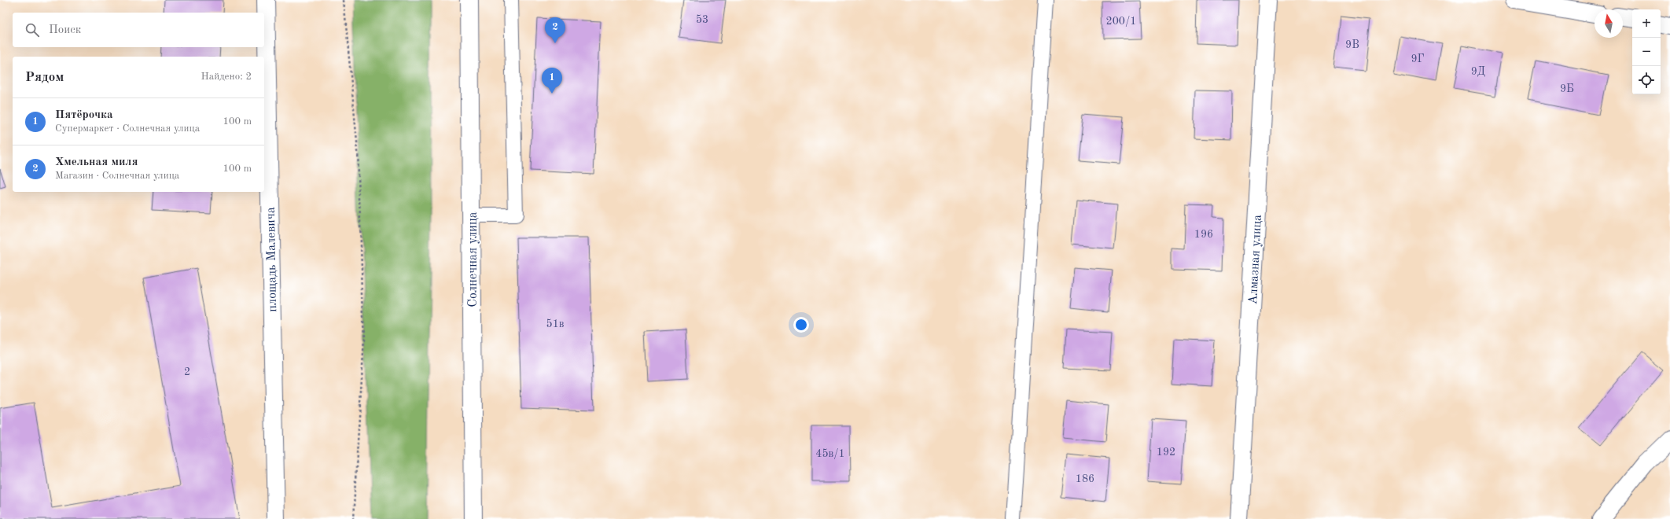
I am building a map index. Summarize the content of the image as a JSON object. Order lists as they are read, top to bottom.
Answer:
{
  "streets": {
    "street": ["площадь Малевича", "Солнечная улица", "Алмазная улица"]
  },
  "house_numbers": [
    "53",
    "200/1",
    "9В",
    "9Г",
    "9Д",
    "9Б",
    "196",
    "51в",
    "2",
    "192",
    "45в/1",
    "186"
  ],
  "north": "top",
  "page": {
    "map_buttons": ["+", "−"],
    "search": "Поиск",
    "pins": ["2", "1"],
    "heading": ["Рядом", "Найдено: 2"],
    "list": [
      {
        "mark": "1",
        "name": "Пятёрочка",
        "note": "Супермаркет · Солнечная улица",
        "value": "100 m"
      },
      {
        "mark": "2",
        "name": "Хмельная миля",
        "note": "Магазин · Солнечная улица",
        "value": "100 m"
      }
    ]
  }
}
